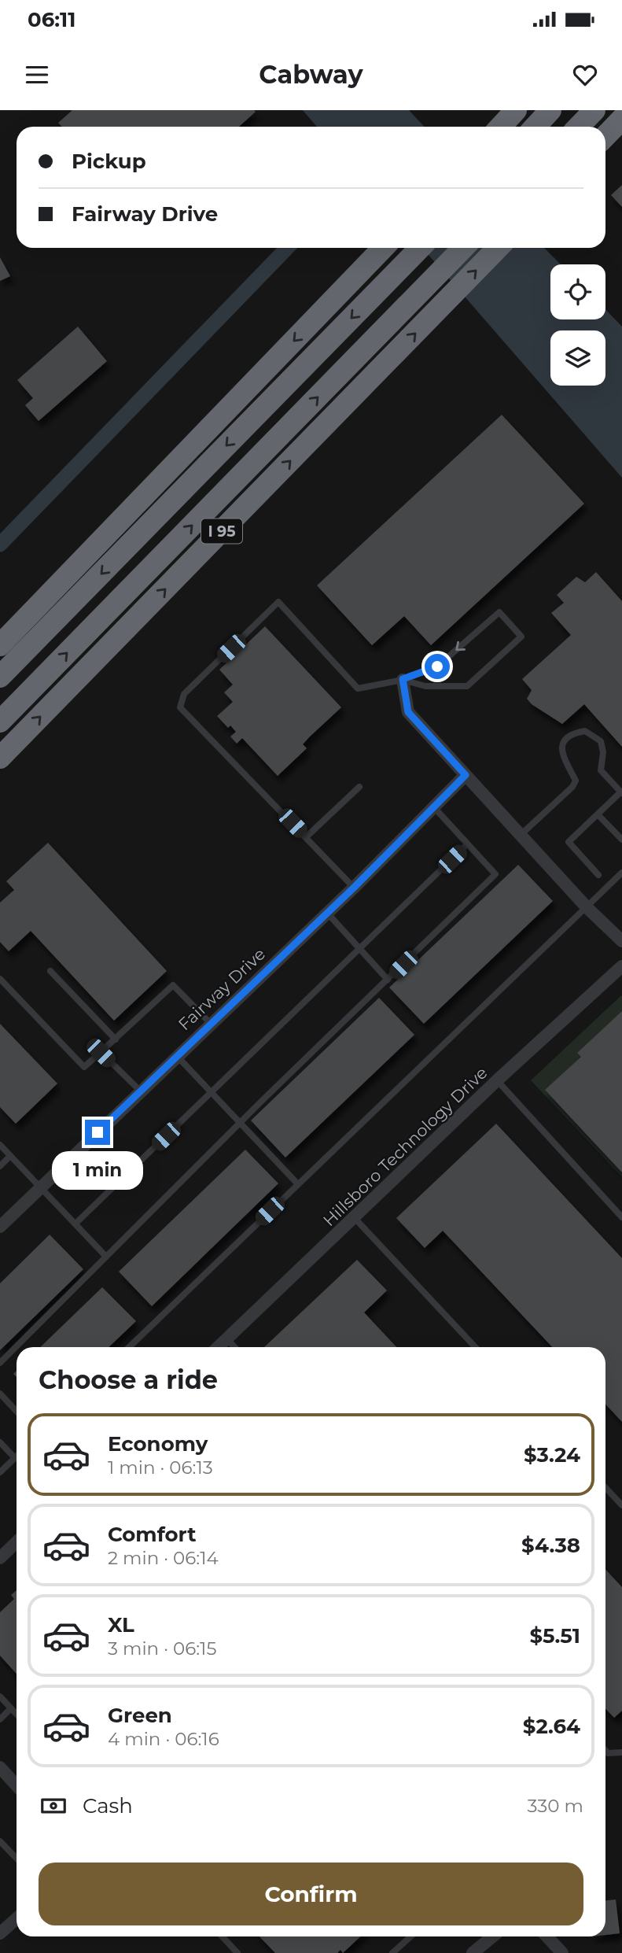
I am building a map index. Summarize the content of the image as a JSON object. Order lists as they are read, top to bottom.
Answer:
{
  "streets": {
    "highway": ["I 95"],
    "street": ["Fairway Drive", "Hillsboro Technology Drive"]
  },
  "page": {
    "status": "06:11",
    "header": "Cabway",
    "banner": ["Pickup", "Fairway Drive"],
    "bubble": "1 min",
    "heading": "Choose a ride",
    "list": [
      {
        "name": "Economy",
        "note": "1 min · 06:13",
        "value": "$3.24"
      },
      {
        "name": "Comfort",
        "note": "2 min · 06:14",
        "value": "$4.38"
      },
      {
        "name": "XL",
        "note": "3 min · 06:15",
        "value": "$5.51"
      },
      {
        "name": "Green",
        "note": "4 min · 06:16",
        "value": "$2.64"
      }
    ],
    "pay": ["Cash", "330 m"],
    "buttons": "Confirm"
  }
}
